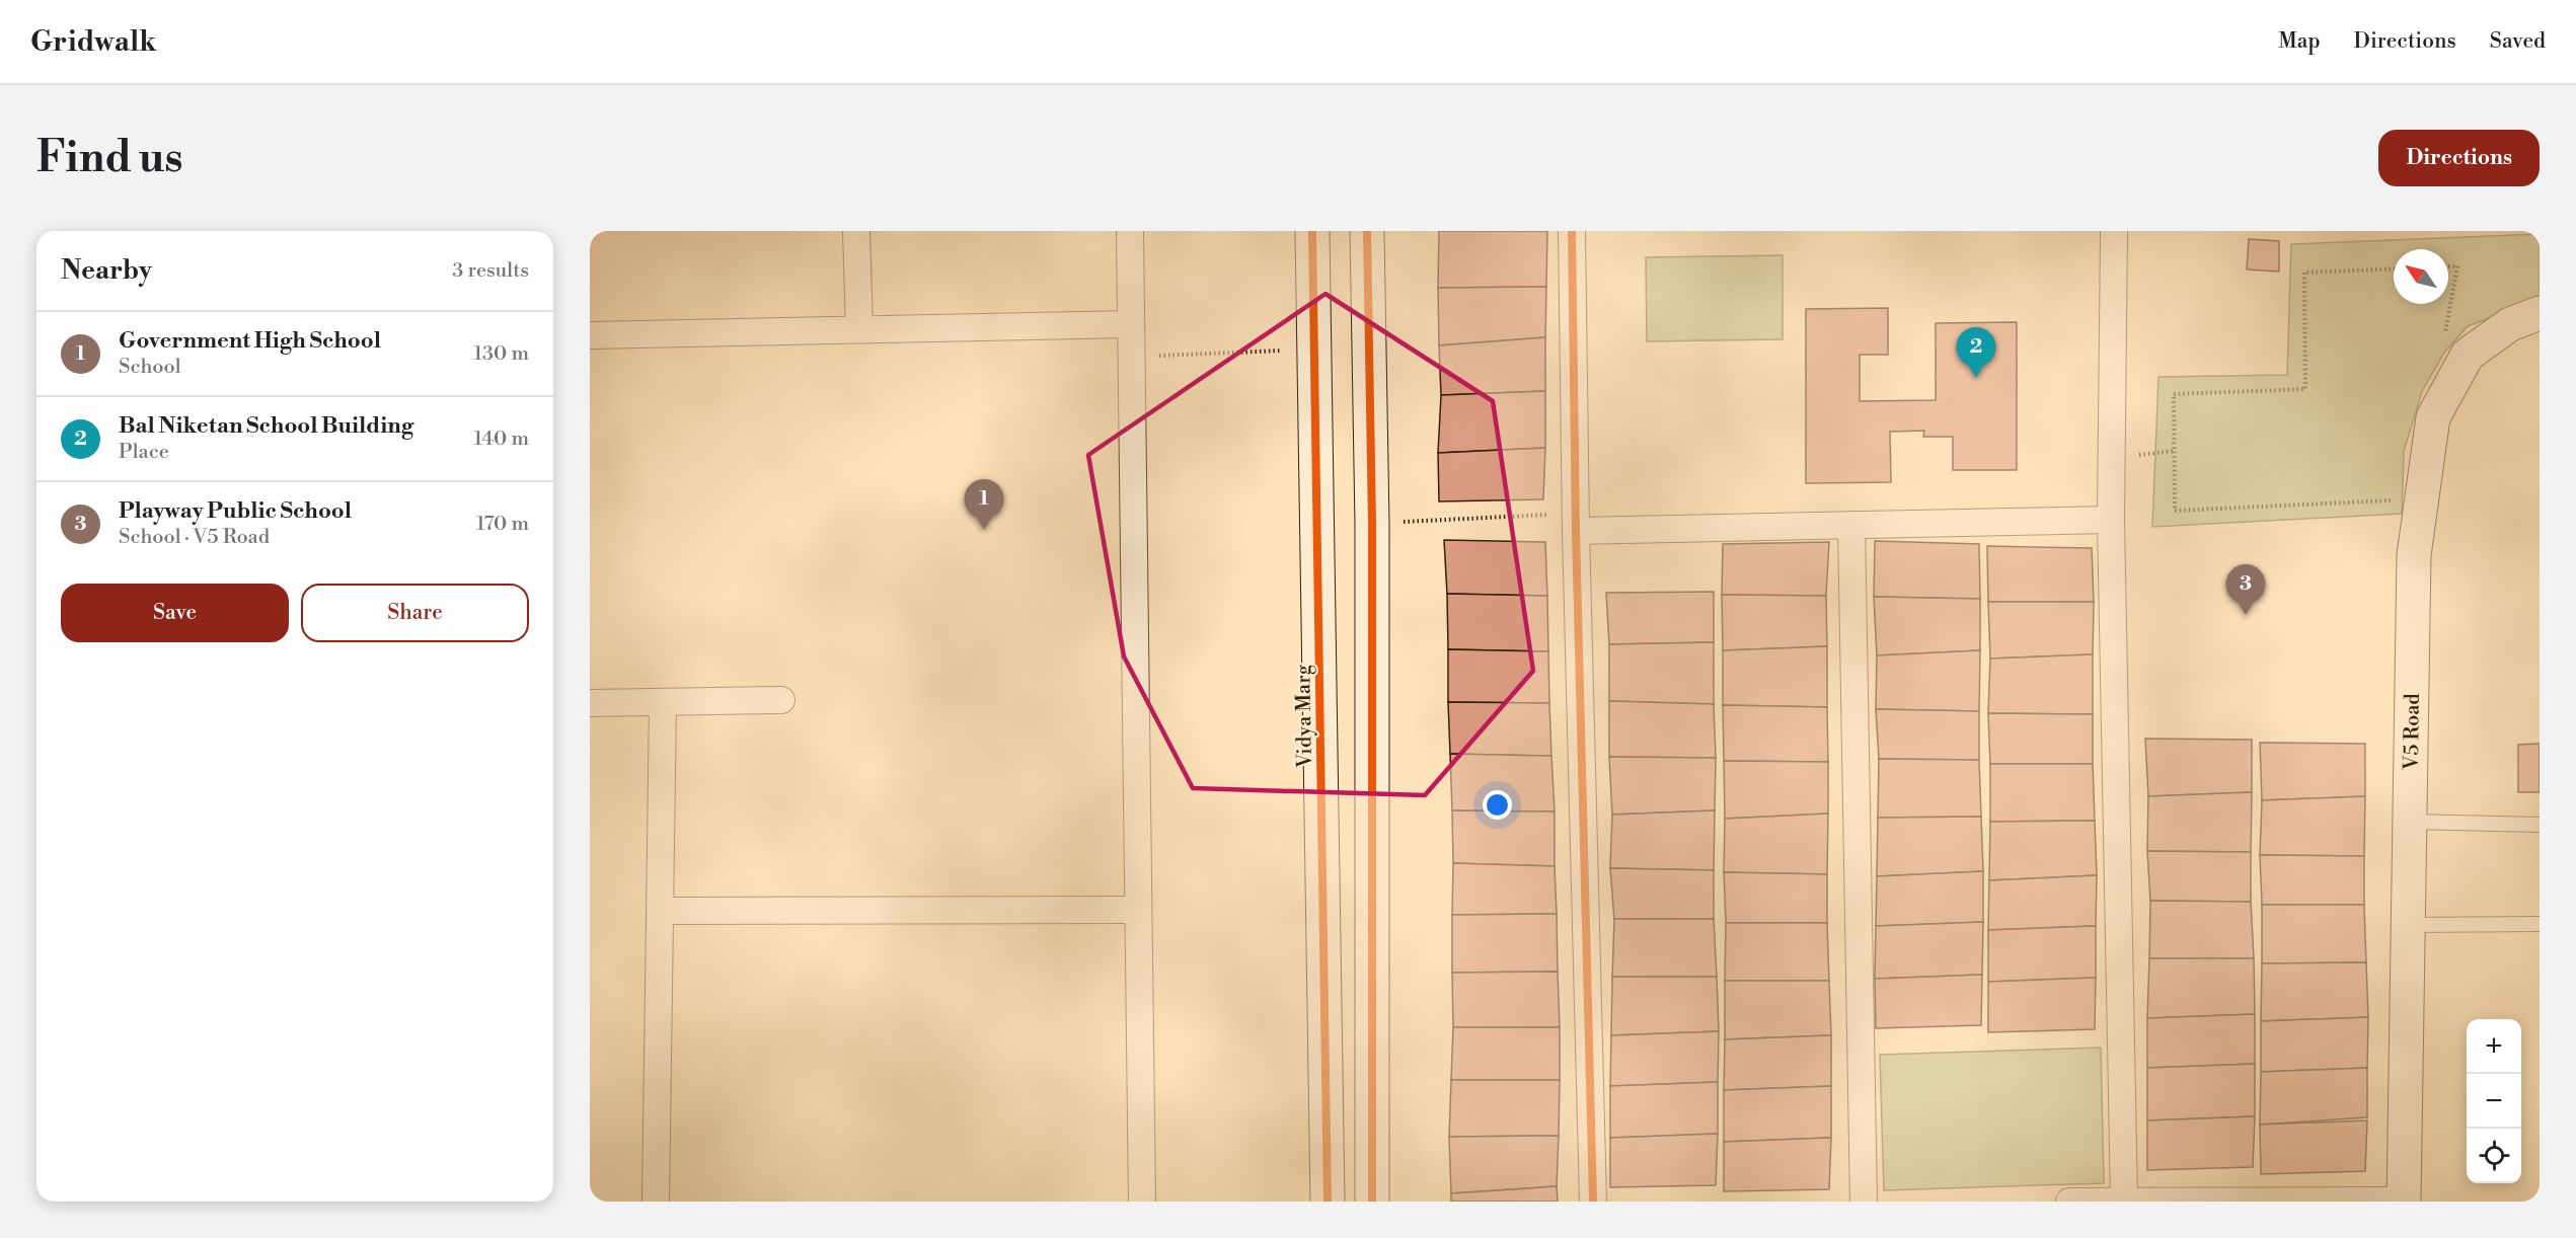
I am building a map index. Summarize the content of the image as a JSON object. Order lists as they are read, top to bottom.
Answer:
{
  "streets": {
    "main road": ["Vidya Marg", "V5 Road"]
  },
  "north": "top left",
  "page": {
    "header": "Gridwalk",
    "nav": ["Map", "Directions", "Saved"],
    "buttons": [
      "Directions",
      ["Save", "Share"]
    ],
    "title": "Find us",
    "heading": ["Nearby", "3 results"],
    "list": [
      {
        "mark": "1",
        "name": "Government High School",
        "note": "School",
        "value": "130 m"
      },
      {
        "mark": "2",
        "name": "Bal Niketan School Building",
        "note": "Place",
        "value": "140 m"
      },
      {
        "mark": "3",
        "name": "Playway Public School",
        "note": "School · V5 Road",
        "value": "170 m"
      }
    ],
    "pins": ["2", "1", "3"],
    "map_buttons": ["+", "−"]
  }
}
